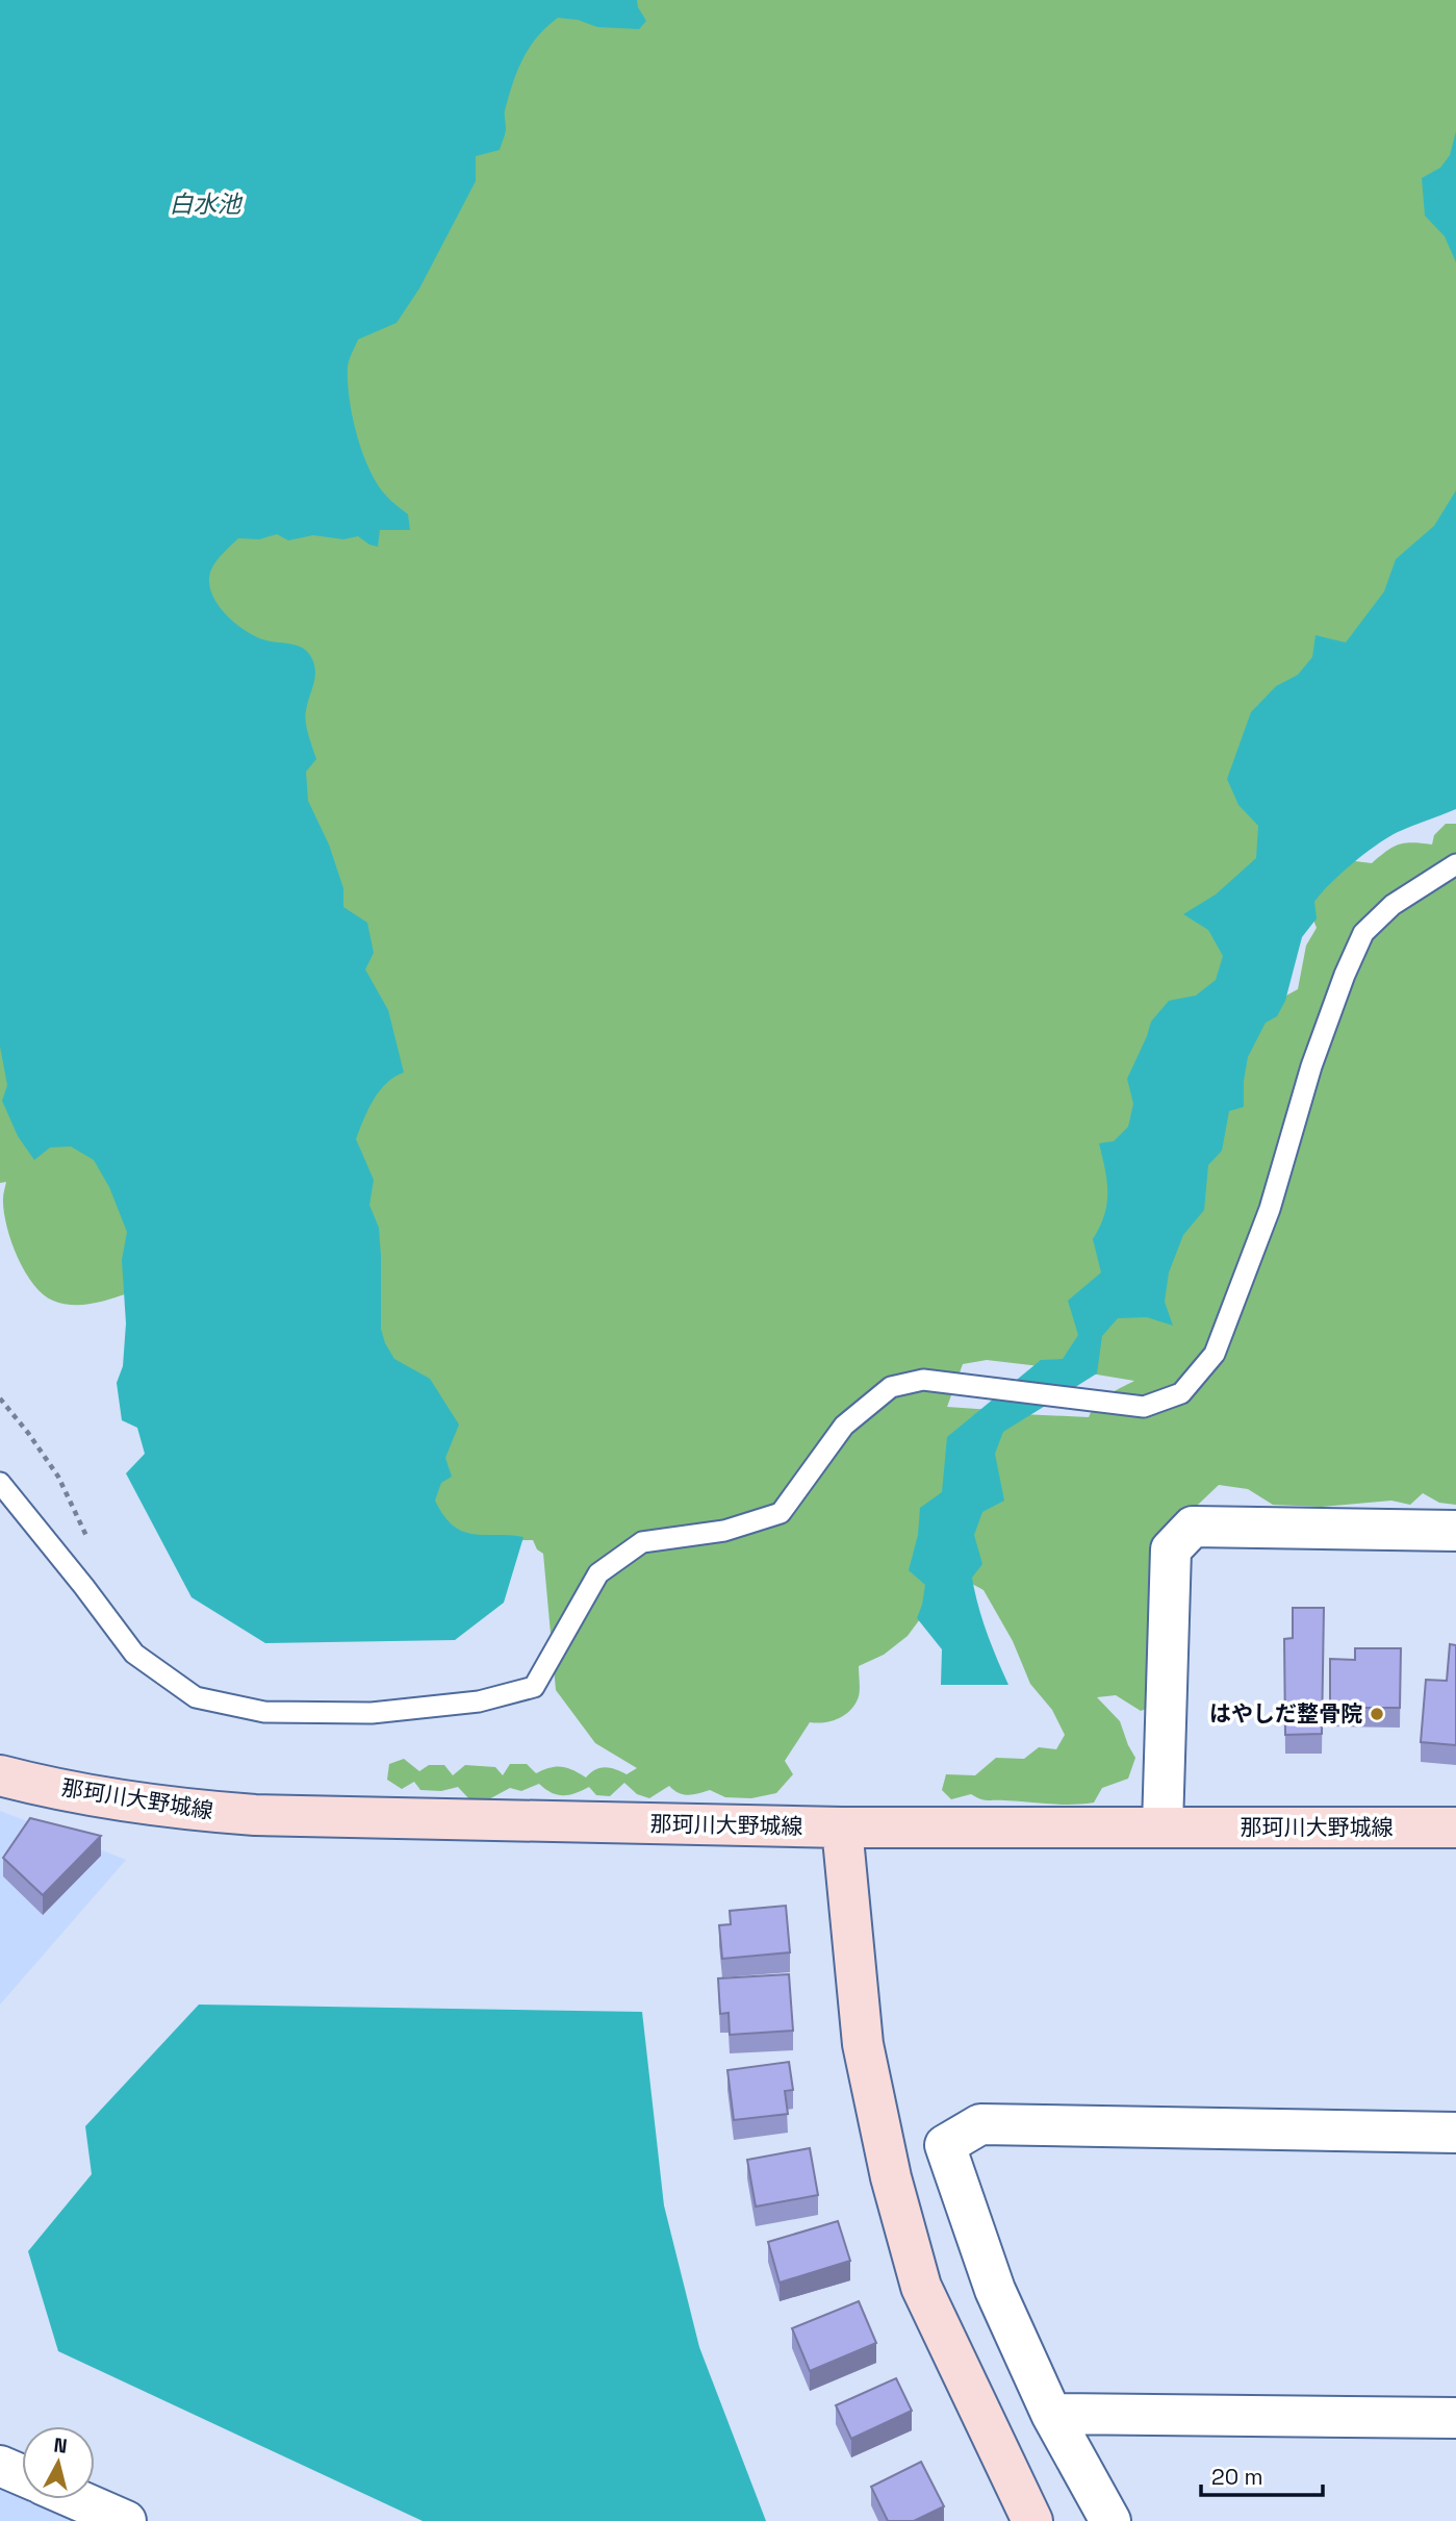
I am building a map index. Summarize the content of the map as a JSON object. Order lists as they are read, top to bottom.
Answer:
{
  "streets": {
    "main road": ["那珂川大野城線"]
  },
  "water": ["白水池"],
  "places": ["はやしだ整骨院"],
  "scale_bar": "20 m",
  "north": "top"
}
